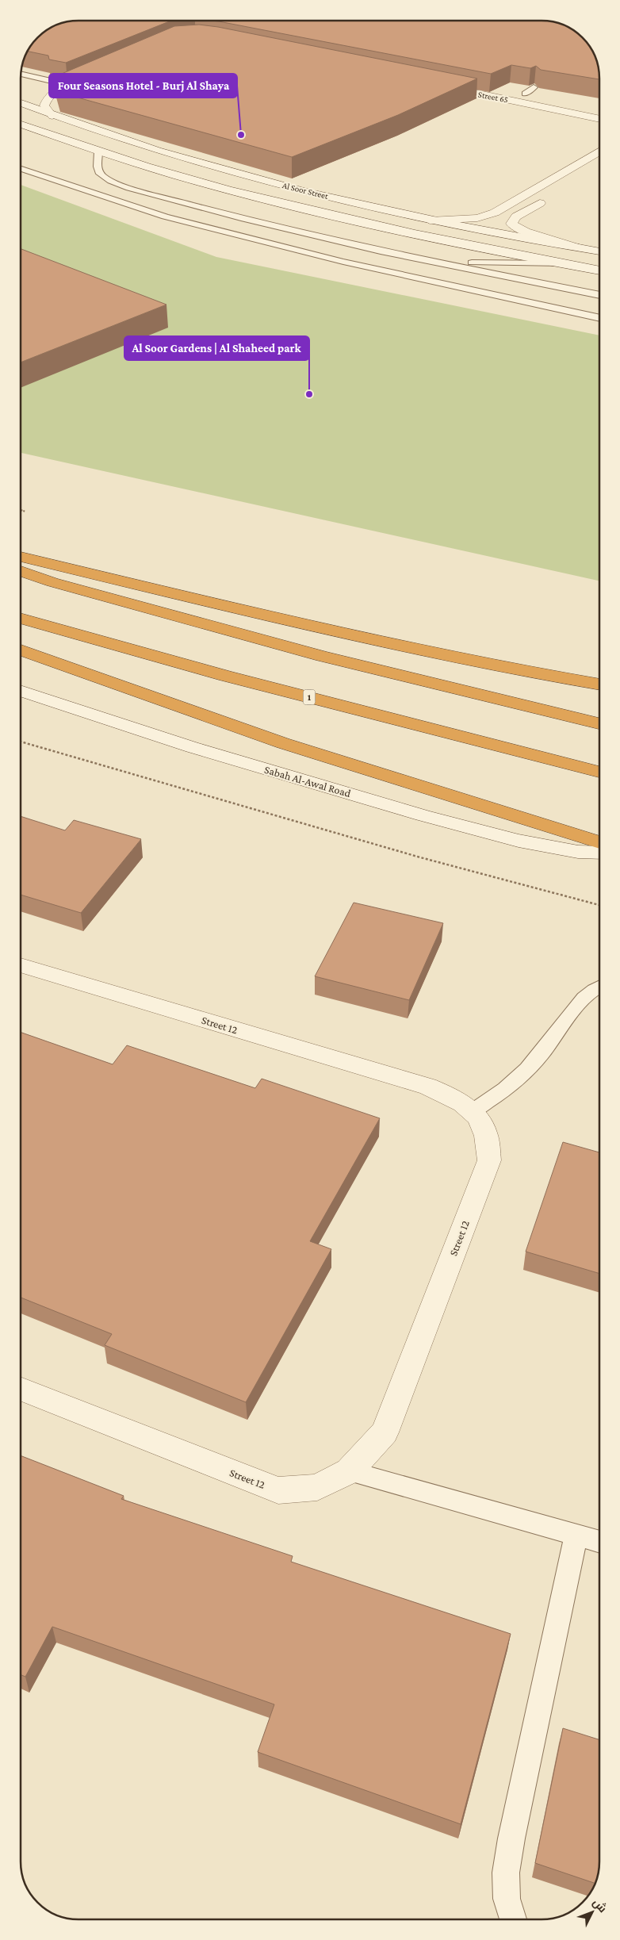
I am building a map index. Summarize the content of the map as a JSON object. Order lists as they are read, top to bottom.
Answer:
{
  "streets": {
    "highway": ["1"],
    "street": [
      "Street 65",
      "Al Soor Street",
      "Sabah Al-Awal Road",
      "Street 12"
    ]
  },
  "places": ["Four Seasons Hotel - Burj Al Shaya", "Al Soor Gardens | Al Shaheed park"],
  "north": "top right"
}
